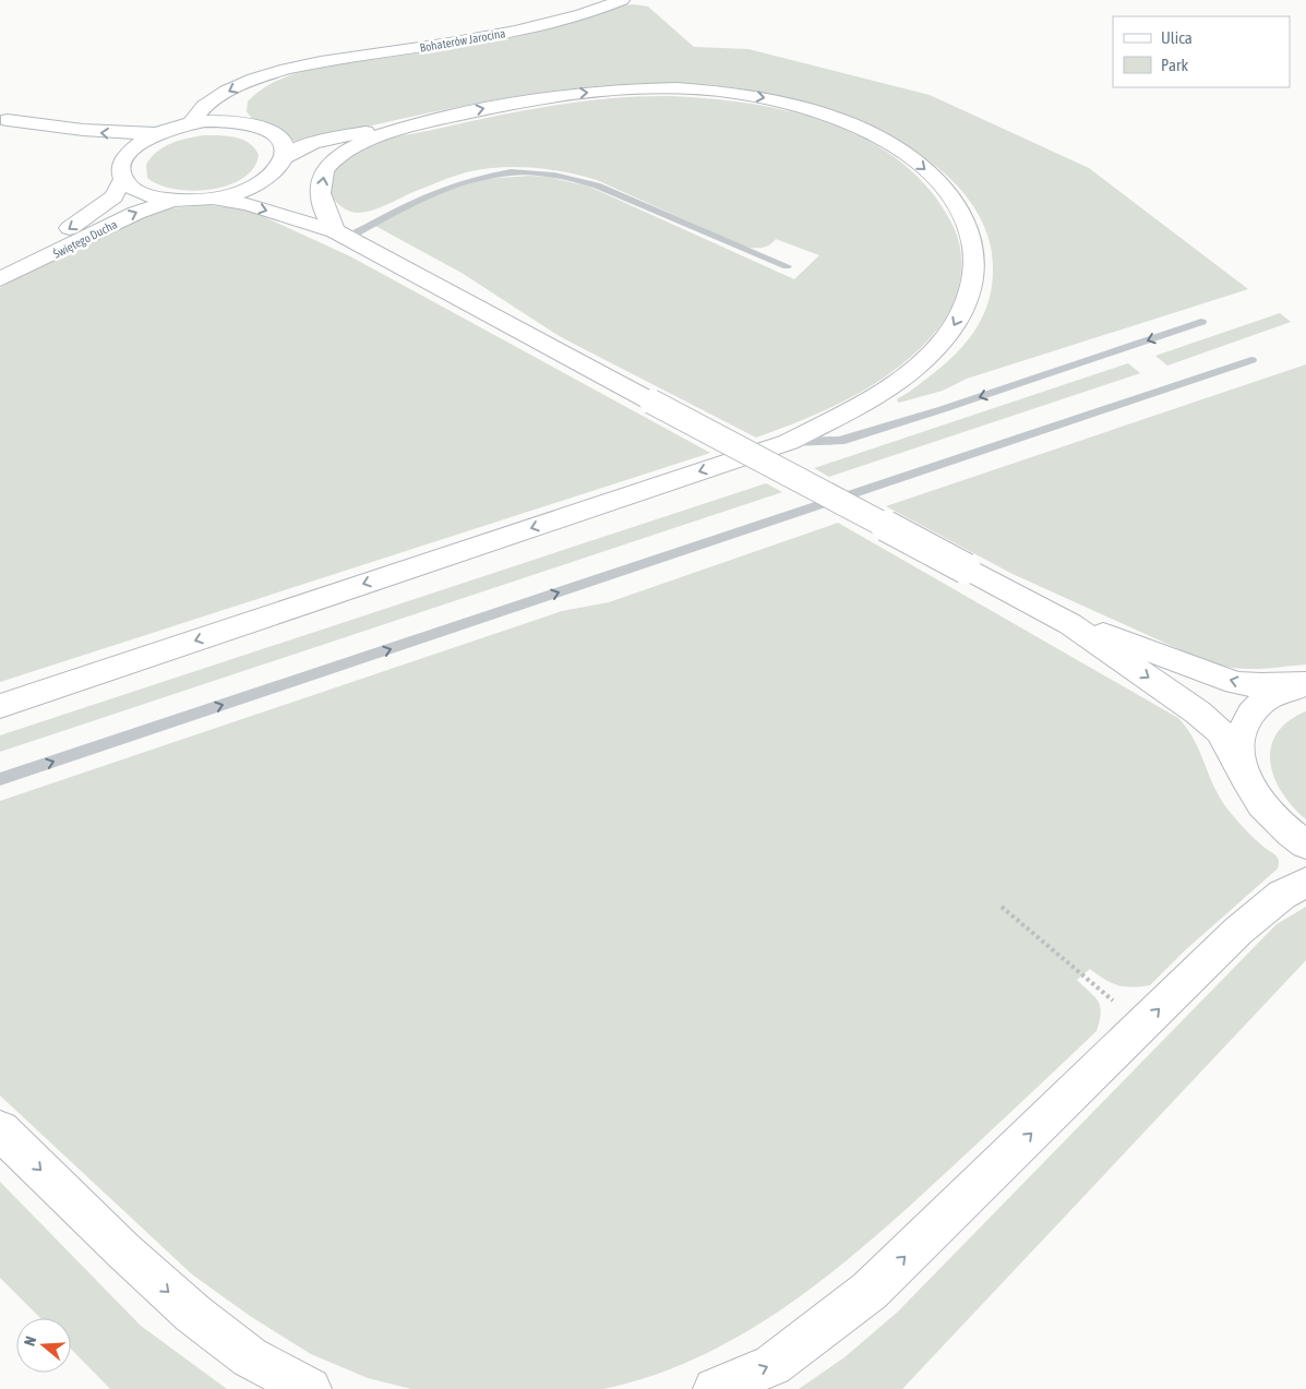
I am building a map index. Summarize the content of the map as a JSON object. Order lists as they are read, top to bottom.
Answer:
{
  "streets": {
    "main road": ["Bohaterów Jarocina", "Świętego Ducha"]
  },
  "legend": ["Ulica", "Park"],
  "north": "left"
}
